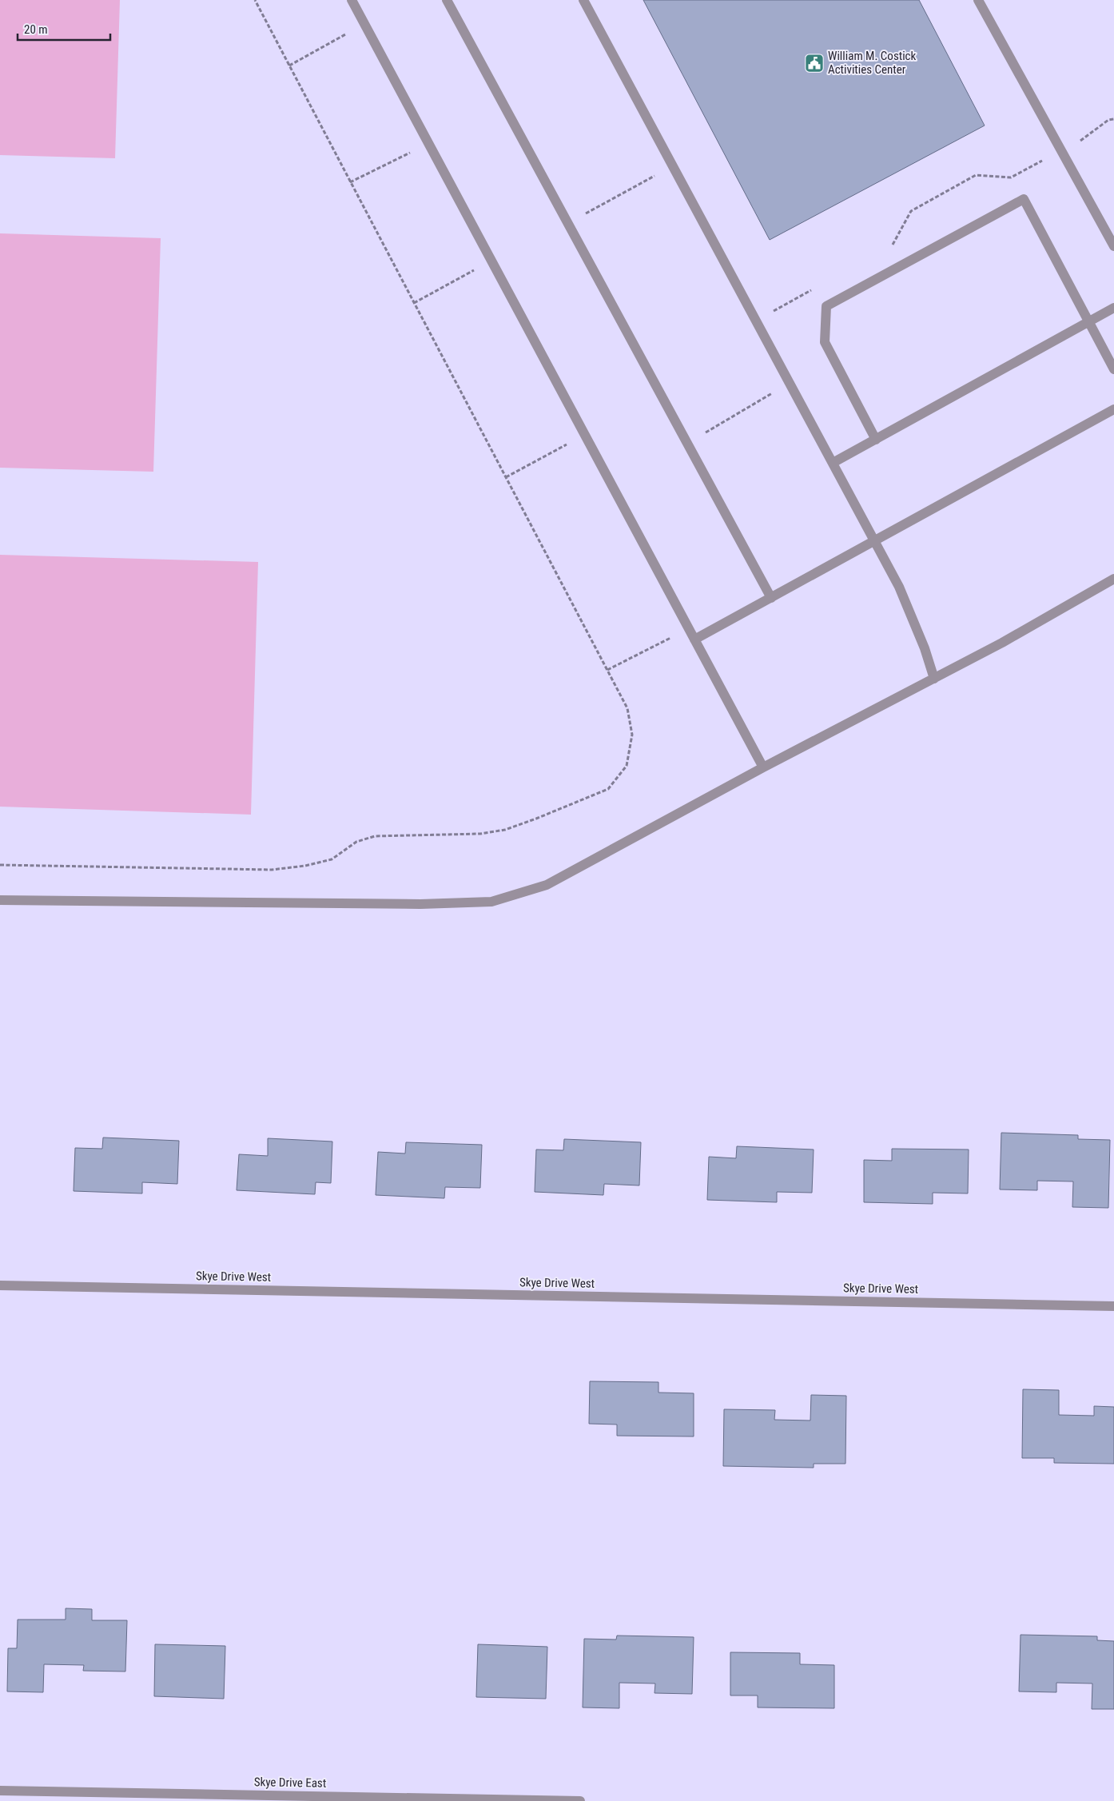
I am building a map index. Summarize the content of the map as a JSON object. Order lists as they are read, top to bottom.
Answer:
{
  "streets": {
    "street": ["Skye Drive West", "Skye Drive East"]
  },
  "places": {
    "public building": ["William M. Costick Activities Center"]
  },
  "scale_bar": "20 m"
}
